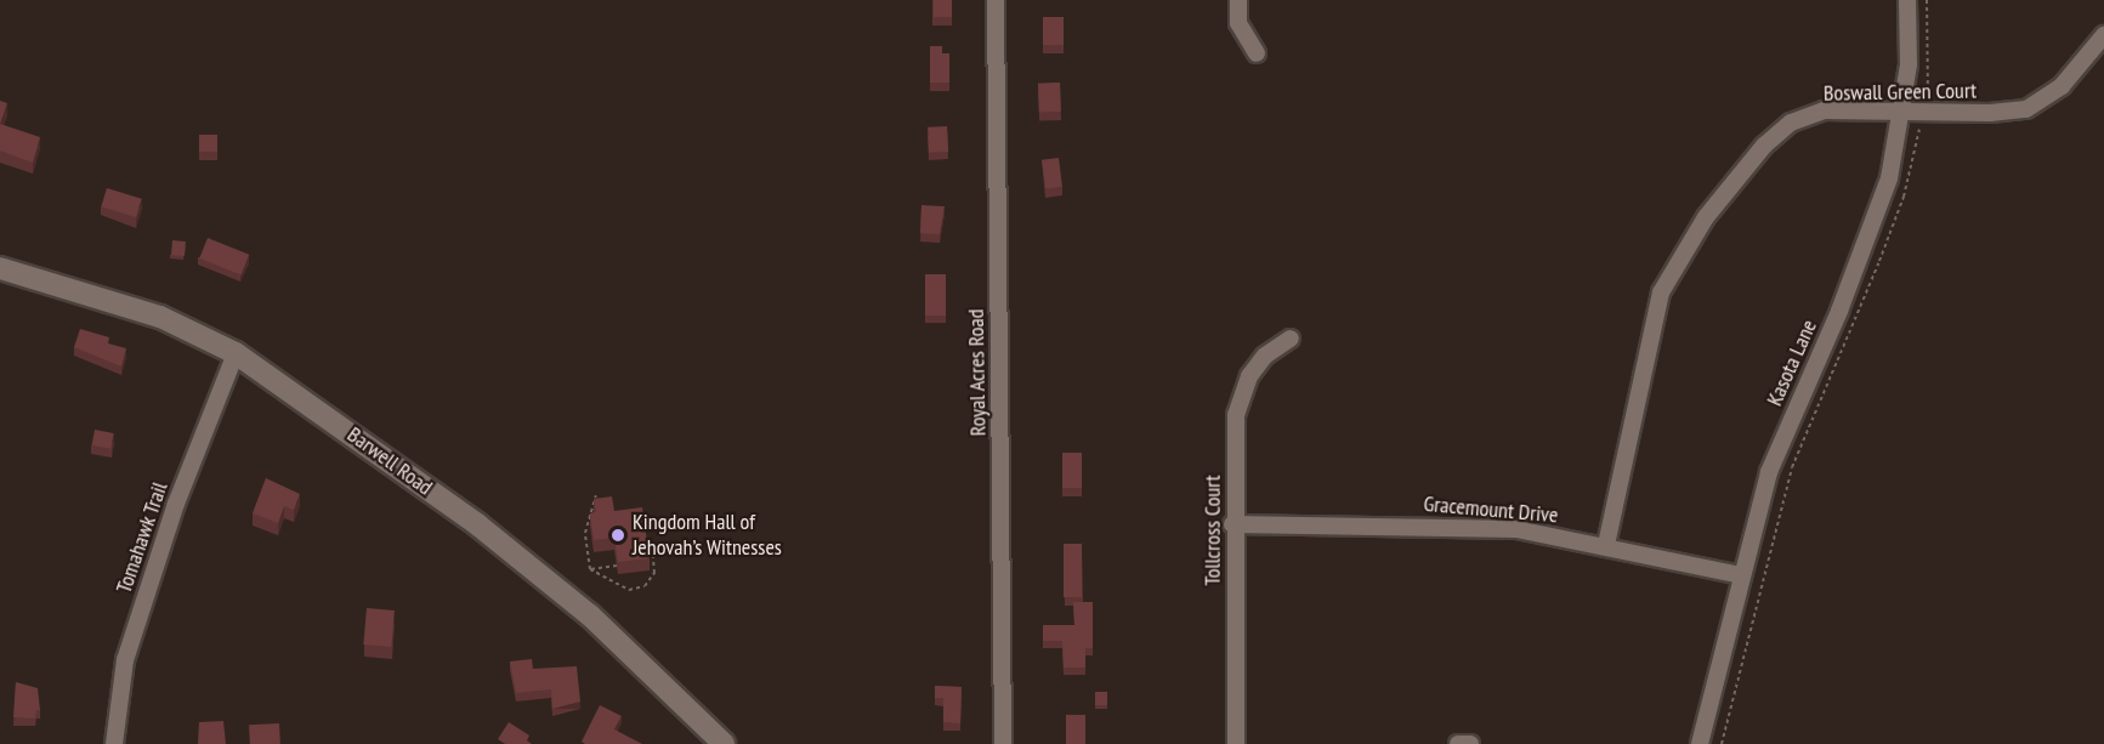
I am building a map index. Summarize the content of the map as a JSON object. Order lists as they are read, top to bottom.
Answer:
{
  "streets": {
    "street": [
      "Boswall Green Court",
      "Kasota Lane",
      "Royal Acres Road",
      "Barwell Road",
      "Gracemount Drive",
      "Tollcross Court",
      "Tomahawk Trail"
    ]
  },
  "crossings": [
    ["Boswall Green Court", "Kasota Lane"],
    ["Boswall Green Court", "Gracemount Drive"],
    ["Kasota Lane", "Gracemount Drive"],
    ["Barwell Road", "Tomahawk Trail"],
    ["Gracemount Drive", "Tollcross Court"]
  ],
  "places": ["Kingdom Hall of Jehovah’s Witnesses"]
}
